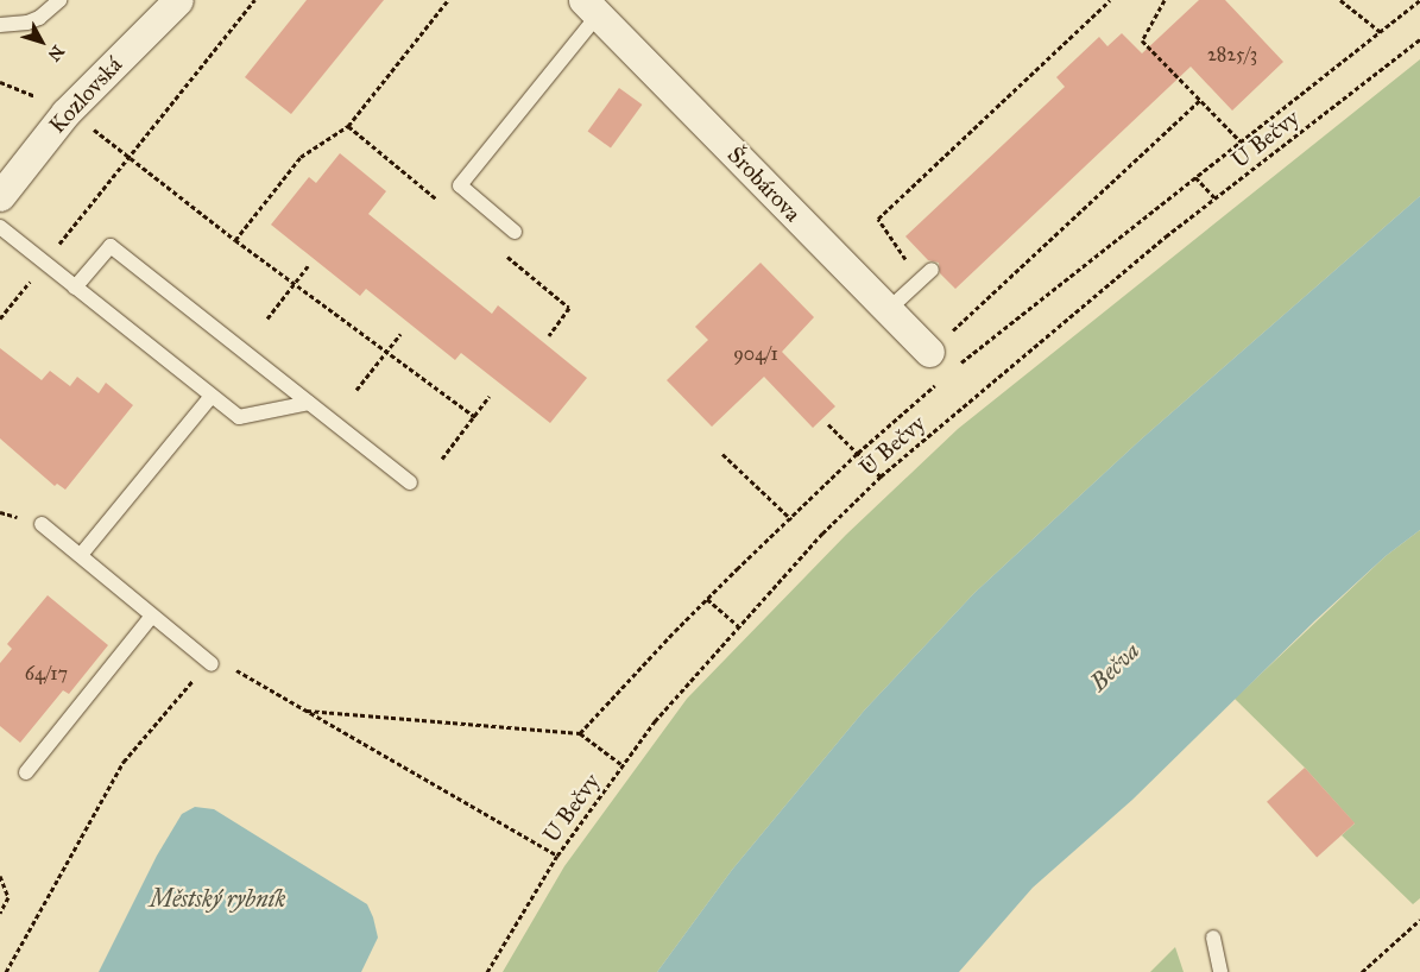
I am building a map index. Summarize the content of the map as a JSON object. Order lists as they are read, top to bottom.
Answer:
{
  "streets": {
    "street": ["Kozlovská", "Šrobárova"],
    "path": ["U Bečvy"]
  },
  "water": ["Bečva", "Městský rybník"],
  "house_numbers": ["2825/3", "904/1", "64/17"],
  "north": "bottom right"
}
